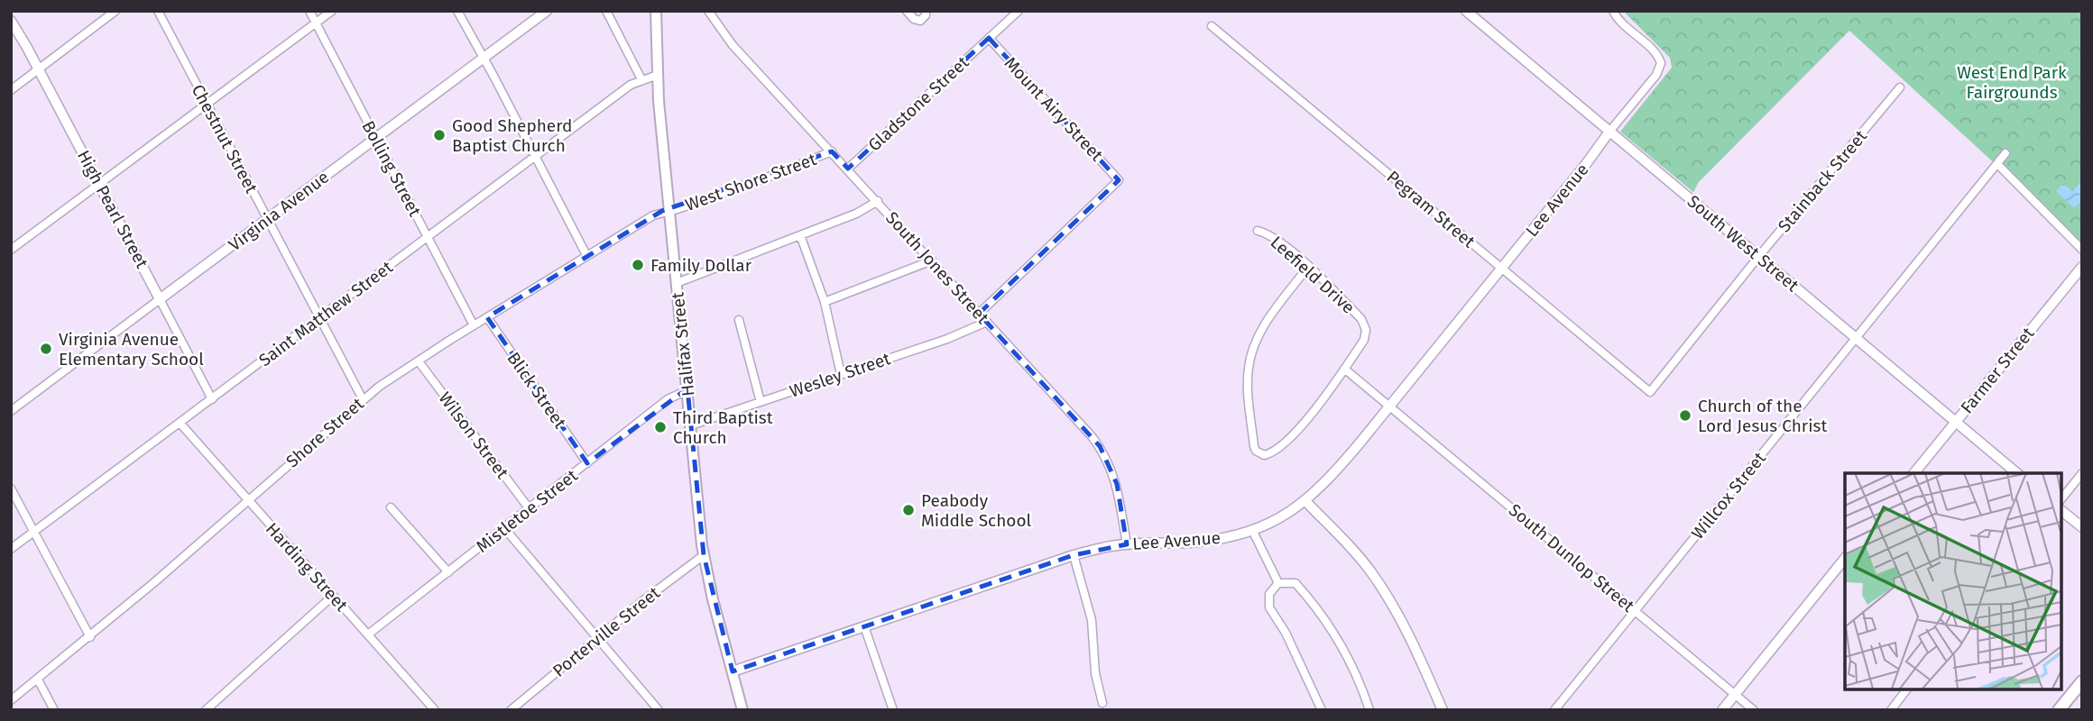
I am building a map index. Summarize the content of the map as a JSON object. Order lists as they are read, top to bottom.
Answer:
{
  "streets": {
    "main road": ["Halifax Street"],
    "street": [
      "Gladstone Street",
      "Mount Airy Street",
      "Chestnut Street",
      "Bolling Street",
      "Stainback Street",
      "West Shore Street",
      "Lee Avenue",
      "High Pearl Street",
      "Pegram Street",
      "Virginia Avenue",
      "South West Street",
      "South Jones Street",
      "Leefield Drive",
      "Saint Matthew Street",
      "Farmer Street",
      "Wesley Street",
      "Blick Street",
      "Shore Street",
      "Wilson Street",
      "Willcox Street",
      "Mistletoe Street",
      "South Dunlop Street",
      "Harding Street",
      "Porterville Street"
    ]
  },
  "crossings": [
    ["Gladstone Street", "Mount Airy Street"],
    ["Gladstone Street", "South Jones Street"],
    ["Mount Airy Street", "South Jones Street"],
    ["Chestnut Street", "Virginia Avenue"],
    ["Chestnut Street", "Saint Matthew Street"],
    ["Chestnut Street", "Shore Street"],
    ["Bolling Street", "Virginia Avenue"],
    ["Bolling Street", "Saint Matthew Street"],
    ["Bolling Street", "Shore Street"],
    ["Stainback Street", "Pegram Street"],
    ["Stainback Street", "South West Street"],
    ["West Shore Street", "South Jones Street"],
    ["West Shore Street", "Halifax Street"],
    ["West Shore Street", "Shore Street"],
    ["Lee Avenue", "Pegram Street"],
    ["Lee Avenue", "South West Street"],
    ["Lee Avenue", "South Jones Street"],
    ["Lee Avenue", "Halifax Street"],
    ["Lee Avenue", "South Dunlop Street"],
    ["High Pearl Street", "Virginia Avenue"],
    ["High Pearl Street", "Saint Matthew Street"],
    ["South West Street", "Farmer Street"],
    ["South West Street", "Willcox Street"],
    ["South Jones Street", "Wesley Street"],
    ["Leefield Drive", "South Dunlop Street"],
    ["Saint Matthew Street", "Halifax Street"],
    ["Saint Matthew Street", "Harding Street"],
    ["Halifax Street", "Wesley Street"],
    ["Halifax Street", "Shore Street"],
    ["Halifax Street", "Mistletoe Street"],
    ["Halifax Street", "Porterville Street"],
    ["Blick Street", "Shore Street"],
    ["Blick Street", "Mistletoe Street"],
    ["Shore Street", "Wilson Street"],
    ["Shore Street", "Harding Street"],
    ["Wilson Street", "Mistletoe Street"],
    ["Willcox Street", "South Dunlop Street"],
    ["Mistletoe Street", "Harding Street"]
  ],
  "parks": ["West End Park Fairgrounds"],
  "places": [
    "Good Shepherd Baptist Church",
    "Family Dollar",
    "Virginia Avenue Elementary School",
    "Church of the Lord Jesus Christ",
    "Third Baptist Church",
    "Peabody Middle School"
  ]
}
